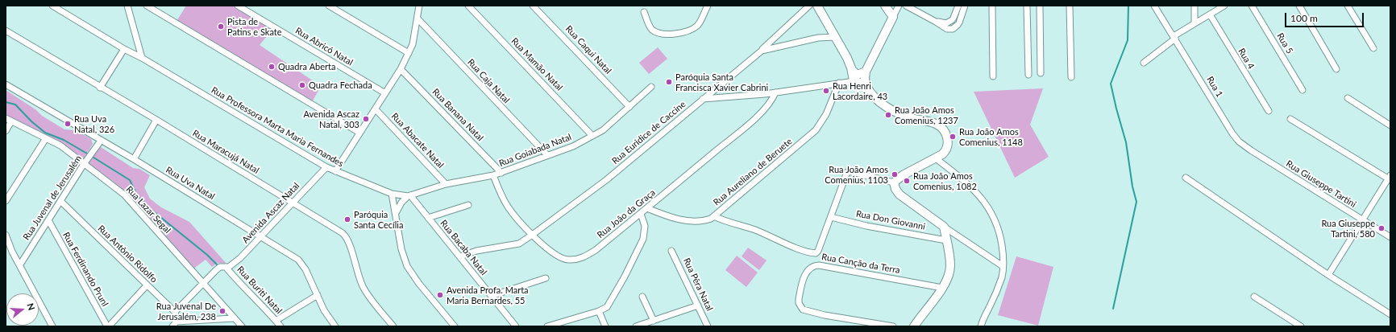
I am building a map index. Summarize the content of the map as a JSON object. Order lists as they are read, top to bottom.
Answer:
{
  "streets": {
    "street": [
      "Rua 5",
      "Rua Abricó Natal",
      "Rua Caqui Natal",
      "Rua 4",
      "Rua Mamão Natal",
      "Rua Caja Natal",
      "Rua 1",
      "Rua Banana Natal",
      "Rua Professora Marta Maria Fernandes",
      "Rua Euridice de Caccine",
      "Rua Abacate Natal",
      "Rua Goiabada Natal",
      "Rua Maracujá Natal",
      "Rua Aureliano de Beruete",
      "Rua Uva Natal",
      "Rua Giuseppe Tartini",
      "Rua Juvenal de Jerusalém",
      "Rua Lazar Segal",
      "Avenida Ascaz Natal",
      "Rua João da Graça",
      "Rua Don Giovanni",
      "Rua Bacaba Natal",
      "Rua Antônio Ridolfo",
      "Rua Canção da Terra",
      "Rua Ferdinando Prunl",
      "Rua Pêra Natal",
      "Rua Buriti Natal"
    ]
  },
  "crossings": [
    ["Rua Caqui Natal", "Rua Goiabada Natal"],
    ["Rua Mamão Natal", "Rua Goiabada Natal"],
    ["Rua Caja Natal", "Rua Goiabada Natal"],
    ["Rua 1", "Rua Giuseppe Tartini"],
    ["Rua Banana Natal", "Rua Goiabada Natal"],
    ["Rua Professora Marta Maria Fernandes", "Rua Goiabada Natal"],
    ["Rua Professora Marta Maria Fernandes", "Avenida Ascaz Natal"],
    ["Rua Euridice de Caccine", "Rua João da Graça"],
    ["Rua Euridice de Caccine", "Rua Bacaba Natal"],
    ["Rua Abacate Natal", "Rua Goiabada Natal"],
    ["Rua Goiabada Natal", "Rua João da Graça"],
    ["Rua Goiabada Natal", "Rua Bacaba Natal"],
    ["Rua Maracujá Natal", "Avenida Ascaz Natal"],
    ["Rua Aureliano de Beruete", "Rua João da Graça"],
    ["Rua Uva Natal", "Rua Juvenal de Jerusalém"],
    ["Rua Uva Natal", "Avenida Ascaz Natal"],
    ["Rua Juvenal de Jerusalém", "Rua Lazar Segal"],
    ["Rua Juvenal de Jerusalém", "Rua Antônio Ridolfo"],
    ["Rua Juvenal de Jerusalém", "Rua Ferdinando Prunl"],
    ["Rua Lazar Segal", "Avenida Ascaz Natal"],
    ["Avenida Ascaz Natal", "Rua Antônio Ridolfo"],
    ["Avenida Ascaz Natal", "Rua Buriti Natal"]
  ],
  "places": [
    "Pista de Patins e Skate",
    "Quadra Aberta",
    "Paróquia Santa Francisca Xavier Cabrini",
    "Quadra Fechada",
    "Rua Henri Lacordaire, 43",
    "Rua João Amos Comenius, 1237",
    "Avenida Ascaz Natal, 303",
    "Rua Uva Natal, 326",
    "Rua João Amos Comenius, 1148",
    "Rua João Amos Comenius, 1103",
    "Rua João Amos Comenius, 1082",
    "Paróquia Santa Cecília",
    "Rua Giuseppe Tartini, 580",
    "Avenida Profa. Marta Maria Bernardes, 55",
    "Rua Juvenal De Jerusalém, 238"
  ],
  "scale_bar": "100 m",
  "north": "right"
}
